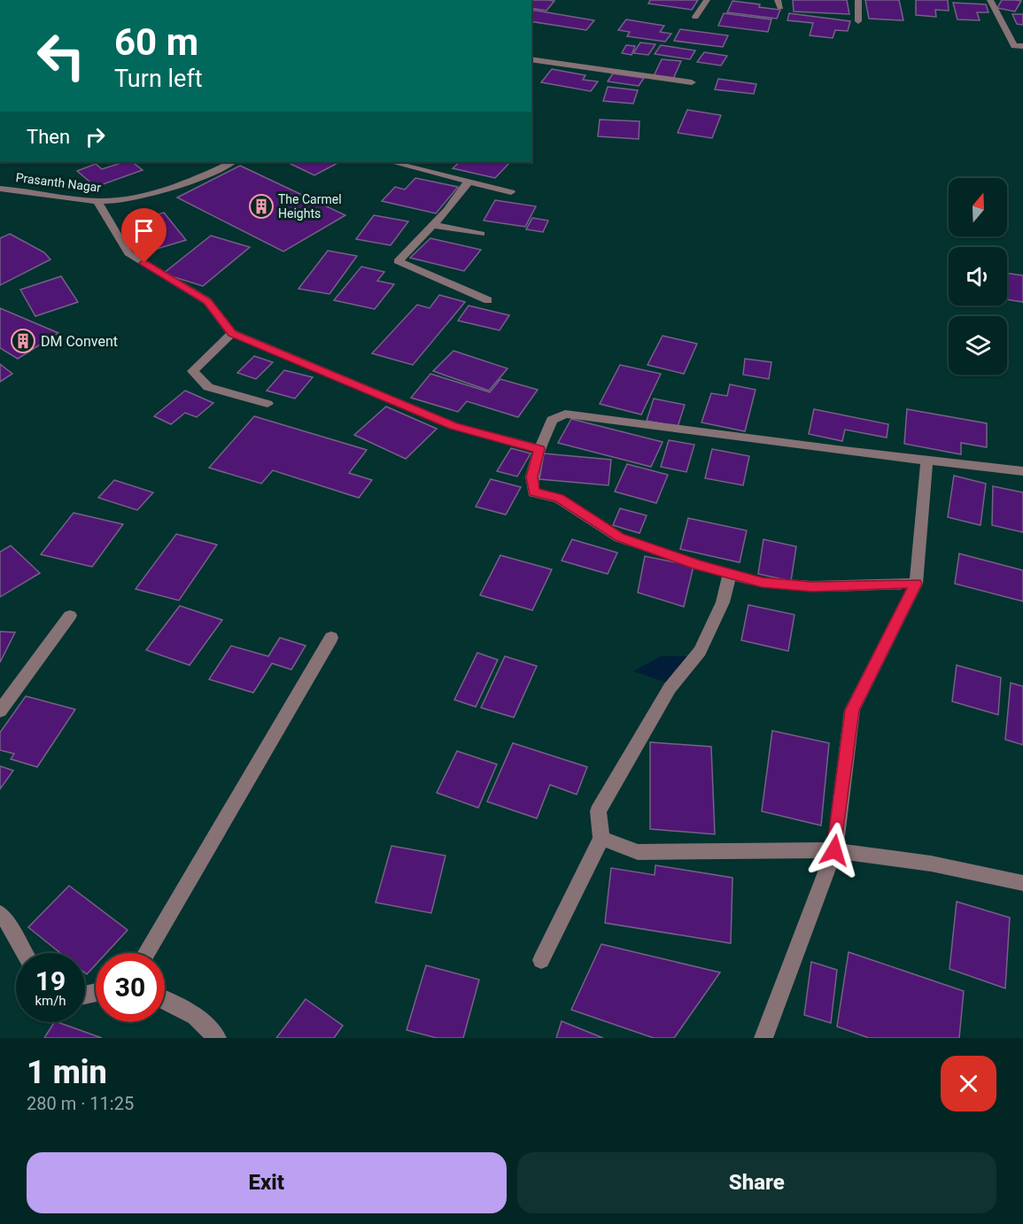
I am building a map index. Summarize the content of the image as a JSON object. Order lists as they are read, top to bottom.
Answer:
{
  "streets": {
    "street": ["Prasanth Nagar"]
  },
  "places": {
    "building": ["The Carmel Heights", "DM Convent"]
  },
  "north": "top",
  "page": {
    "turn": ["60 m", "Turn left"],
    "then": "Then",
    "speed": "19 km/h",
    "limit": "30",
    "heading": ["1 min", "280 m · 11:25"],
    "buttons": ["Exit", "Share"]
  }
}
